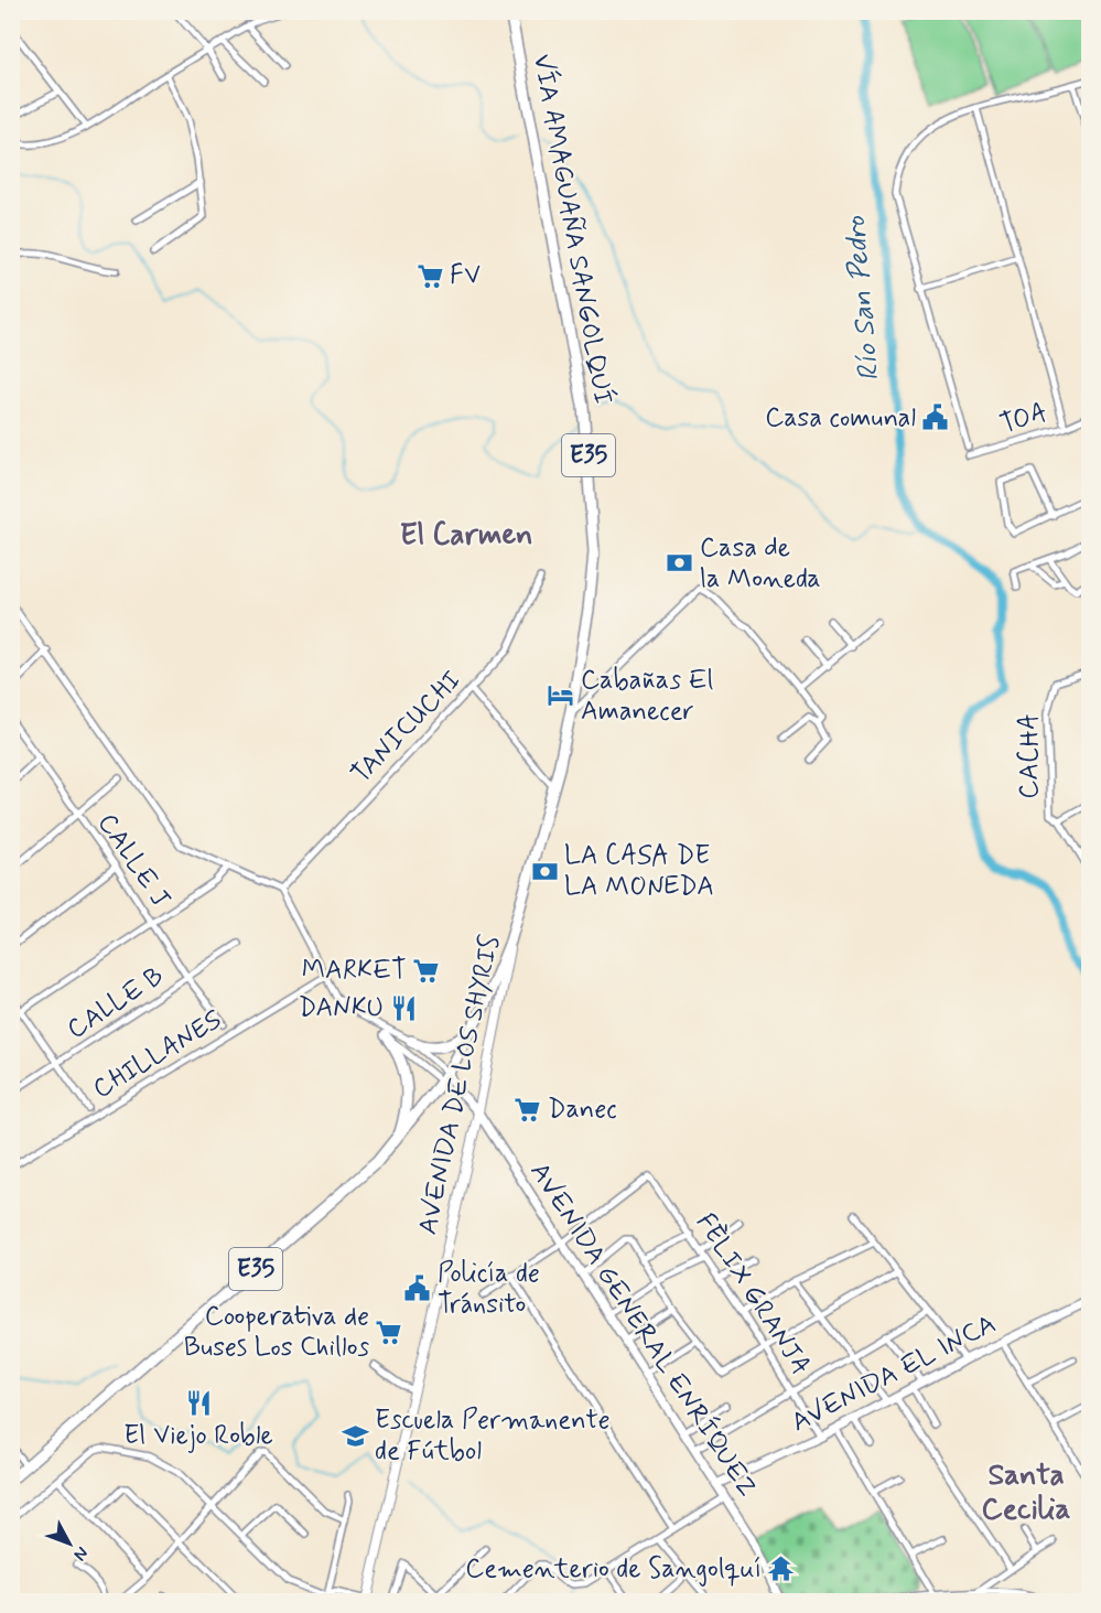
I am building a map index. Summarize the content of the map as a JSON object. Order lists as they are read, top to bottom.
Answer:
{
  "streets": {
    "highway": ["VÍA AMAGUAÑA SANGOLQUÍ", "E35"],
    "main road": ["AVENIDA DE LOS SHYRIS"],
    "street": [
      "TOA",
      "TANICUCHI",
      "CACHA",
      "CALLE J",
      "CALLE B",
      "CHILLANES",
      "FÈLIX GRANJA",
      "AVENIDA GENERAL ENRÍQUEZ",
      "AVENIDA EL INCA"
    ]
  },
  "crossings": [
    ["VÍA AMAGUAÑA SANGOLQUÍ", "E35"],
    ["VÍA AMAGUAÑA SANGOLQUÍ", "AVENIDA DE LOS SHYRIS"],
    ["E35", "AVENIDA GENERAL ENRÍQUEZ"],
    ["TANICUCHI", "AVENIDA GENERAL ENRÍQUEZ"],
    ["CALLE J", "CALLE B"],
    ["CHILLANES", "AVENIDA GENERAL ENRÍQUEZ"],
    ["AVENIDA DE LOS SHYRIS", "AVENIDA GENERAL ENRÍQUEZ"],
    ["FÈLIX GRANJA", "AVENIDA GENERAL ENRÍQUEZ"],
    ["FÈLIX GRANJA", "AVENIDA EL INCA"],
    ["AVENIDA GENERAL ENRÍQUEZ", "AVENIDA EL INCA"]
  ],
  "districts": ["El Carmen", "Santa Cecilia"],
  "water": ["Río San Pedro"],
  "places": {
    "supermarket": [
      "FV",
      "MARKET",
      "Danec",
      "Cooperativa de Buses Los Chillos"
    ],
    "public building": ["Casa comunal", "Policía de Tránsito"],
    "bank": ["Casa de la Moneda", "LA CASA DE LA MONEDA"],
    "hotel": ["Cabañas El Amanecer"],
    "restaurant": ["DANKU", "El Viejo Roble"],
    "school or university": ["Escuela Permanente de Fútbol"],
    "temple": ["Cementerio de Sangolquí"]
  },
  "north": "bottom right"
}
